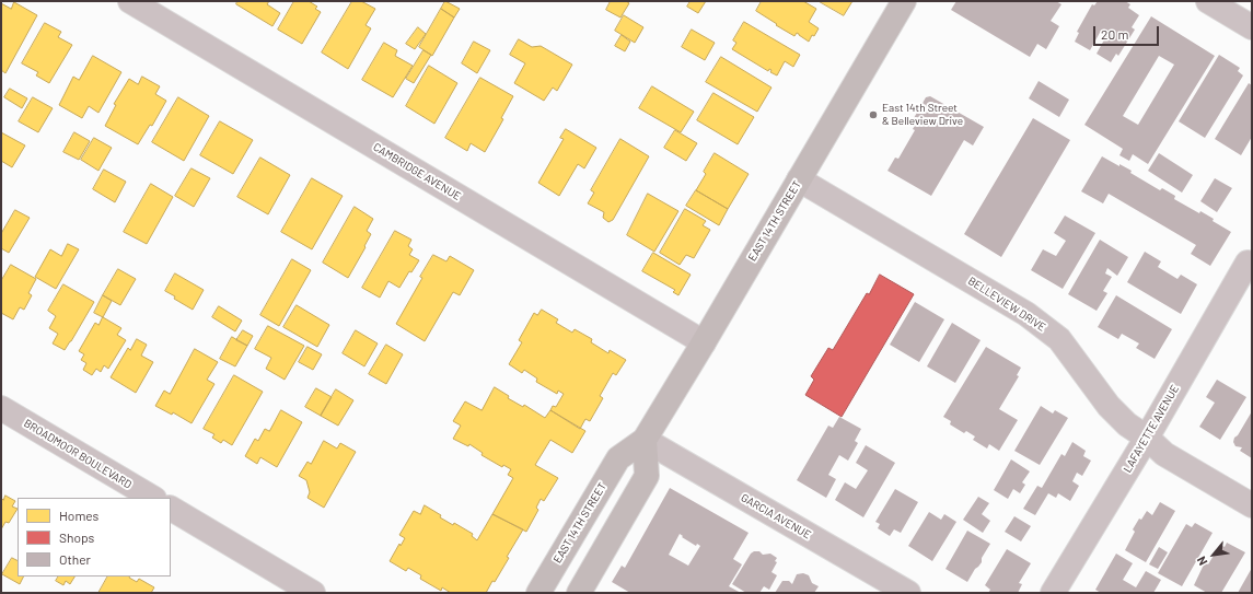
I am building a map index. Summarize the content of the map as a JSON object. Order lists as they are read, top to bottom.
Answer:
{
  "streets": {
    "main road": ["EAST 14TH STREET"],
    "street": [
      "CAMBRIDGE AVENUE",
      "BELLEVIEW DRIVE",
      "LAFAYETTE AVENUE",
      "BROADMOOR BOULEVARD",
      "GARCIA AVENUE"
    ]
  },
  "crossings": [
    ["CAMBRIDGE AVENUE", "EAST 14TH STREET"],
    ["EAST 14TH STREET", "BELLEVIEW DRIVE"],
    ["EAST 14TH STREET", "GARCIA AVENUE"],
    ["BELLEVIEW DRIVE", "LAFAYETTE AVENUE"]
  ],
  "places": ["East 14th Street & Belleview Drive"],
  "legend": ["Homes", "Shops", "Other"],
  "scale_bar": "20 m",
  "north": "bottom left"
}
